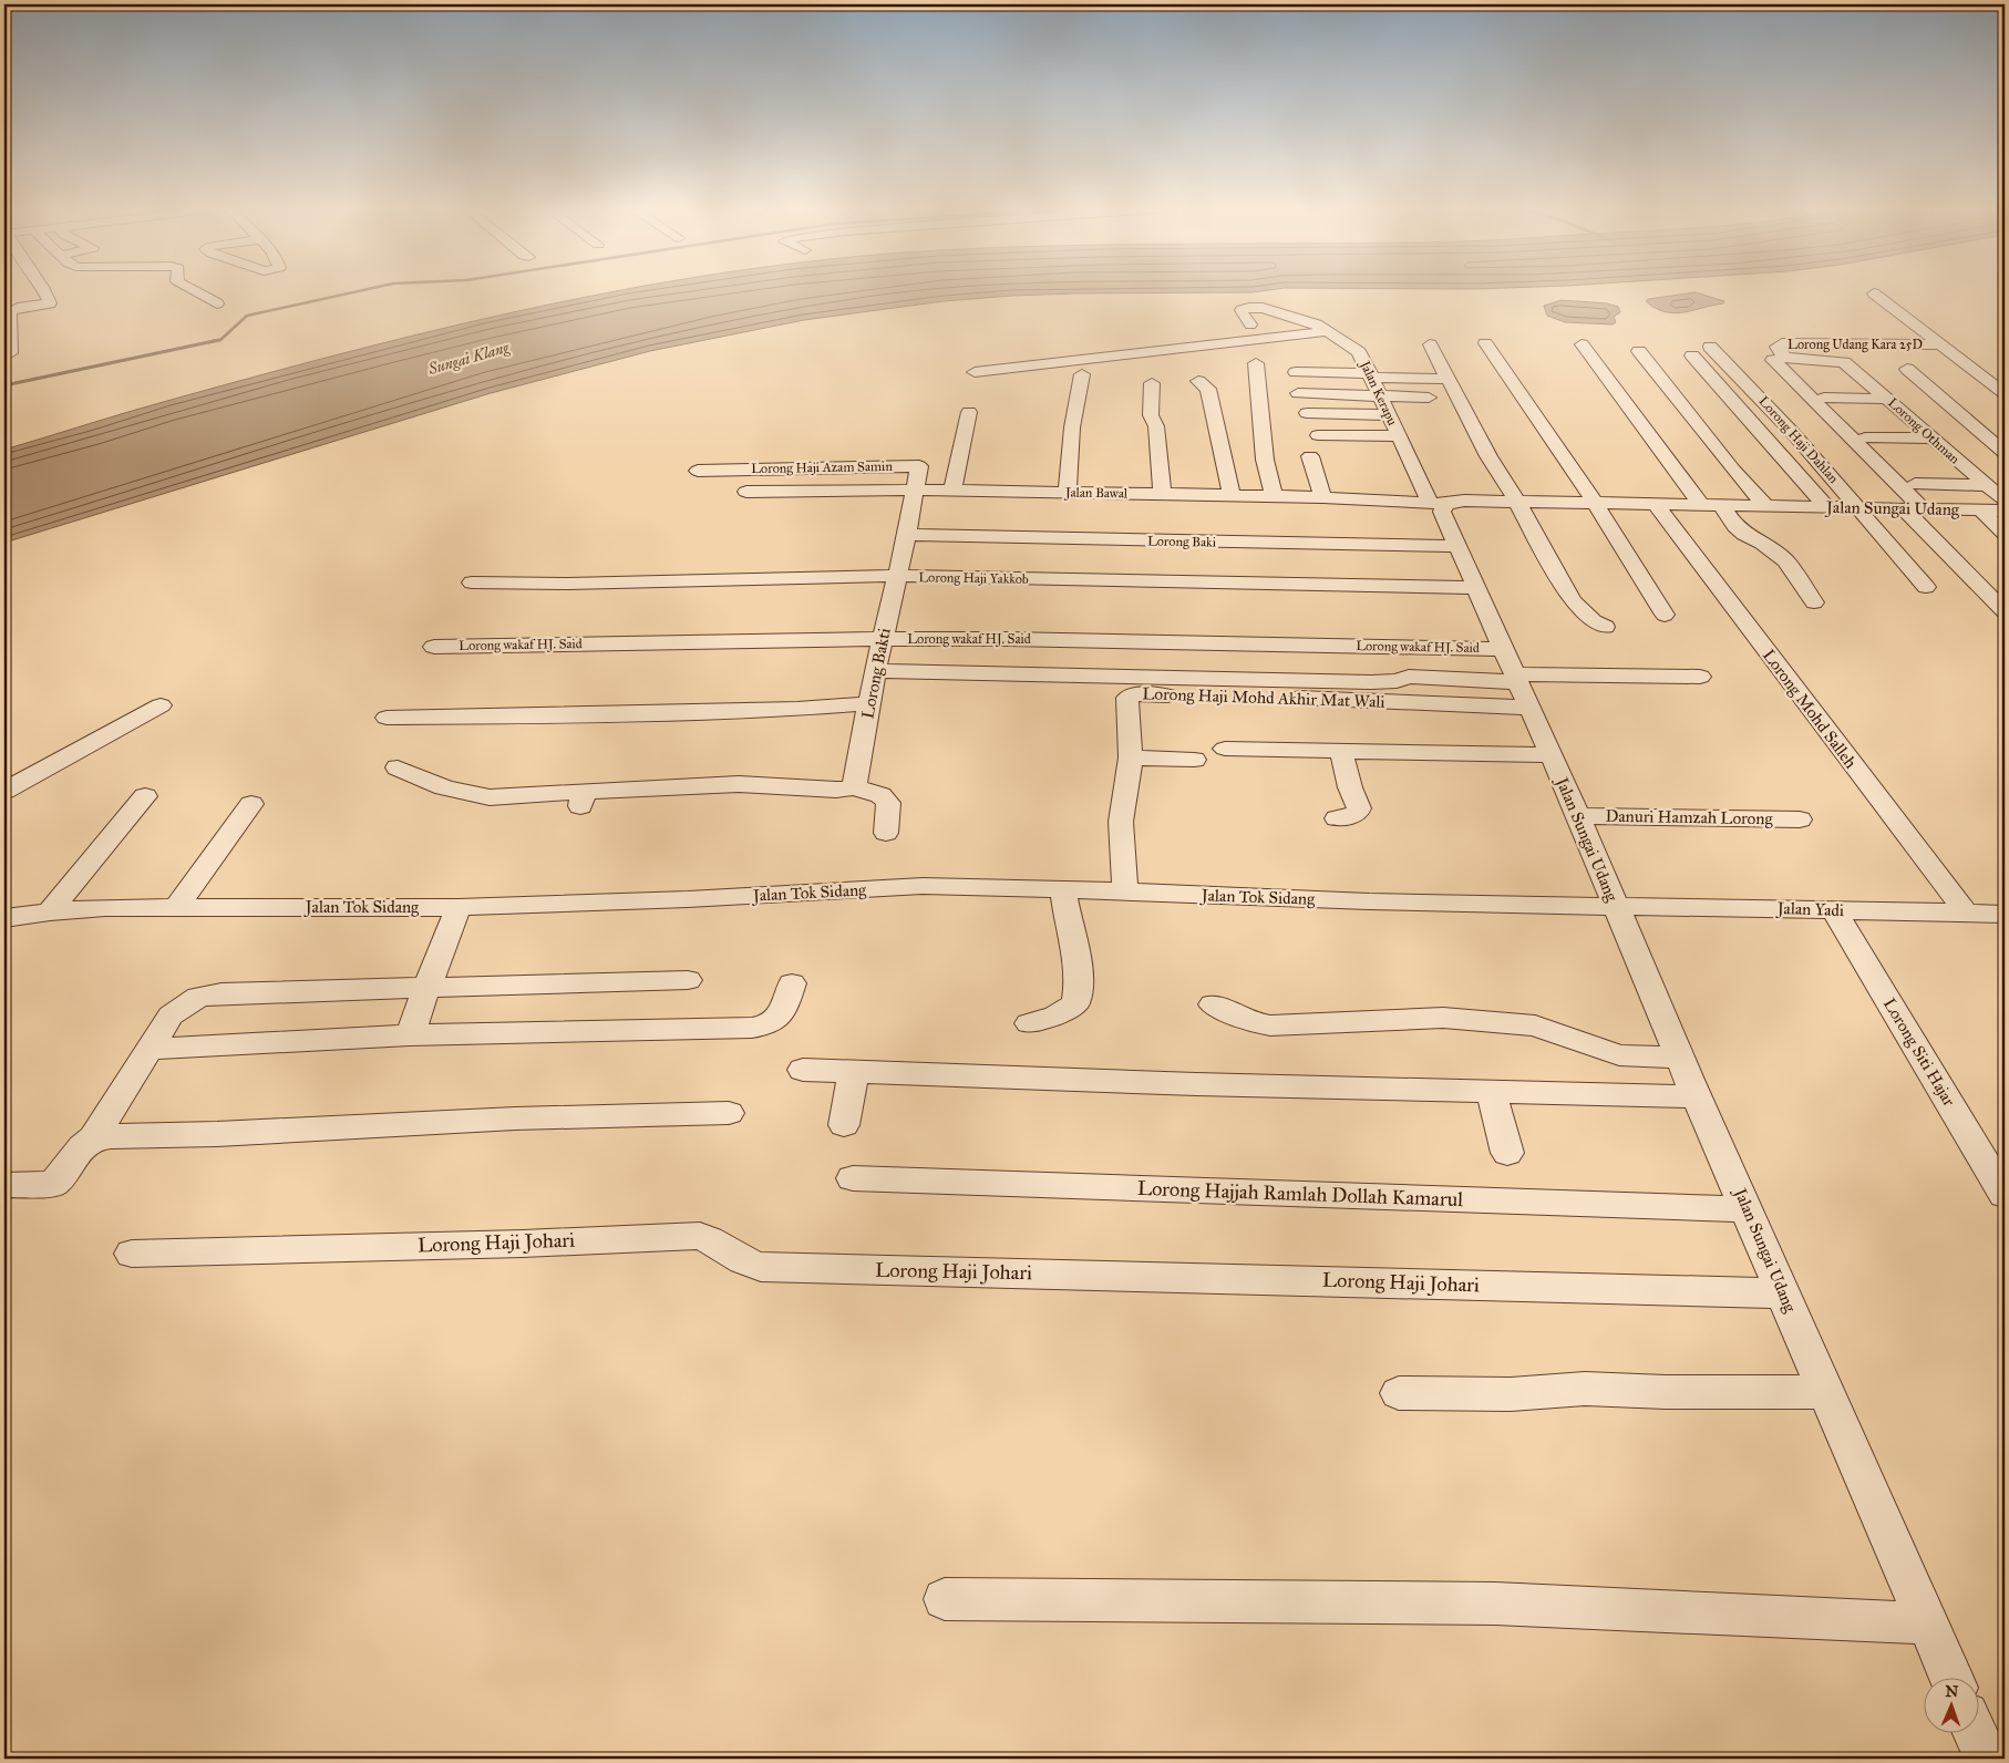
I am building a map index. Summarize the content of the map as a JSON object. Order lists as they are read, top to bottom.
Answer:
{
  "streets": {
    "street": [
      "Lorong Udang Kara 25D",
      "Jalan Kerapu",
      "Lorong Othman",
      "Lorong Haji Dahlan",
      "Lorong Haji Azam Samin",
      "Jalan Bawal",
      "Jalan Sungai Udang",
      "Lorong Baki",
      "Lorong Haji Yakkob",
      "Lorong wakaf HJ. Said",
      "Lorong Bakti",
      "Lorong Haji Mohd Akhir Mat Wali",
      "Lorong Mohd Salleh",
      "Danuri Hamzah Lorong",
      "Jalan Tok Sidang",
      "Jalan Yadi",
      "Lorong Siti Hajar",
      "Lorong Hajjah Ramlah Dollah Kamarul",
      "Lorong Haji Johari"
    ]
  },
  "crossings": [
    ["Lorong Udang Kara 25D", "Lorong Othman"],
    ["Jalan Kerapu", "Jalan Bawal"],
    ["Jalan Kerapu", "Jalan Sungai Udang"],
    ["Lorong Haji Dahlan", "Jalan Sungai Udang"],
    ["Lorong Haji Azam Samin", "Jalan Bawal"],
    ["Lorong Haji Azam Samin", "Lorong Bakti"],
    ["Jalan Bawal", "Jalan Sungai Udang"],
    ["Jalan Bawal", "Lorong Bakti"],
    ["Jalan Sungai Udang", "Lorong Baki"],
    ["Jalan Sungai Udang", "Lorong Haji Yakkob"],
    ["Jalan Sungai Udang", "Lorong wakaf HJ. Said"],
    ["Jalan Sungai Udang", "Lorong Haji Mohd Akhir Mat Wali"],
    ["Jalan Sungai Udang", "Lorong Mohd Salleh"],
    ["Jalan Sungai Udang", "Danuri Hamzah Lorong"],
    ["Jalan Sungai Udang", "Jalan Tok Sidang"],
    ["Jalan Sungai Udang", "Jalan Yadi"],
    ["Jalan Sungai Udang", "Lorong Hajjah Ramlah Dollah Kamarul"],
    ["Jalan Sungai Udang", "Lorong Haji Johari"],
    ["Lorong Baki", "Lorong Bakti"],
    ["Lorong Haji Yakkob", "Lorong Bakti"],
    ["Lorong wakaf HJ. Said", "Lorong Bakti"],
    ["Lorong Haji Mohd Akhir Mat Wali", "Jalan Tok Sidang"],
    ["Lorong Mohd Salleh", "Jalan Yadi"],
    ["Jalan Tok Sidang", "Jalan Yadi"],
    ["Jalan Yadi", "Lorong Siti Hajar"]
  ],
  "water": ["Sungai Klang"],
  "north": "top"
}
